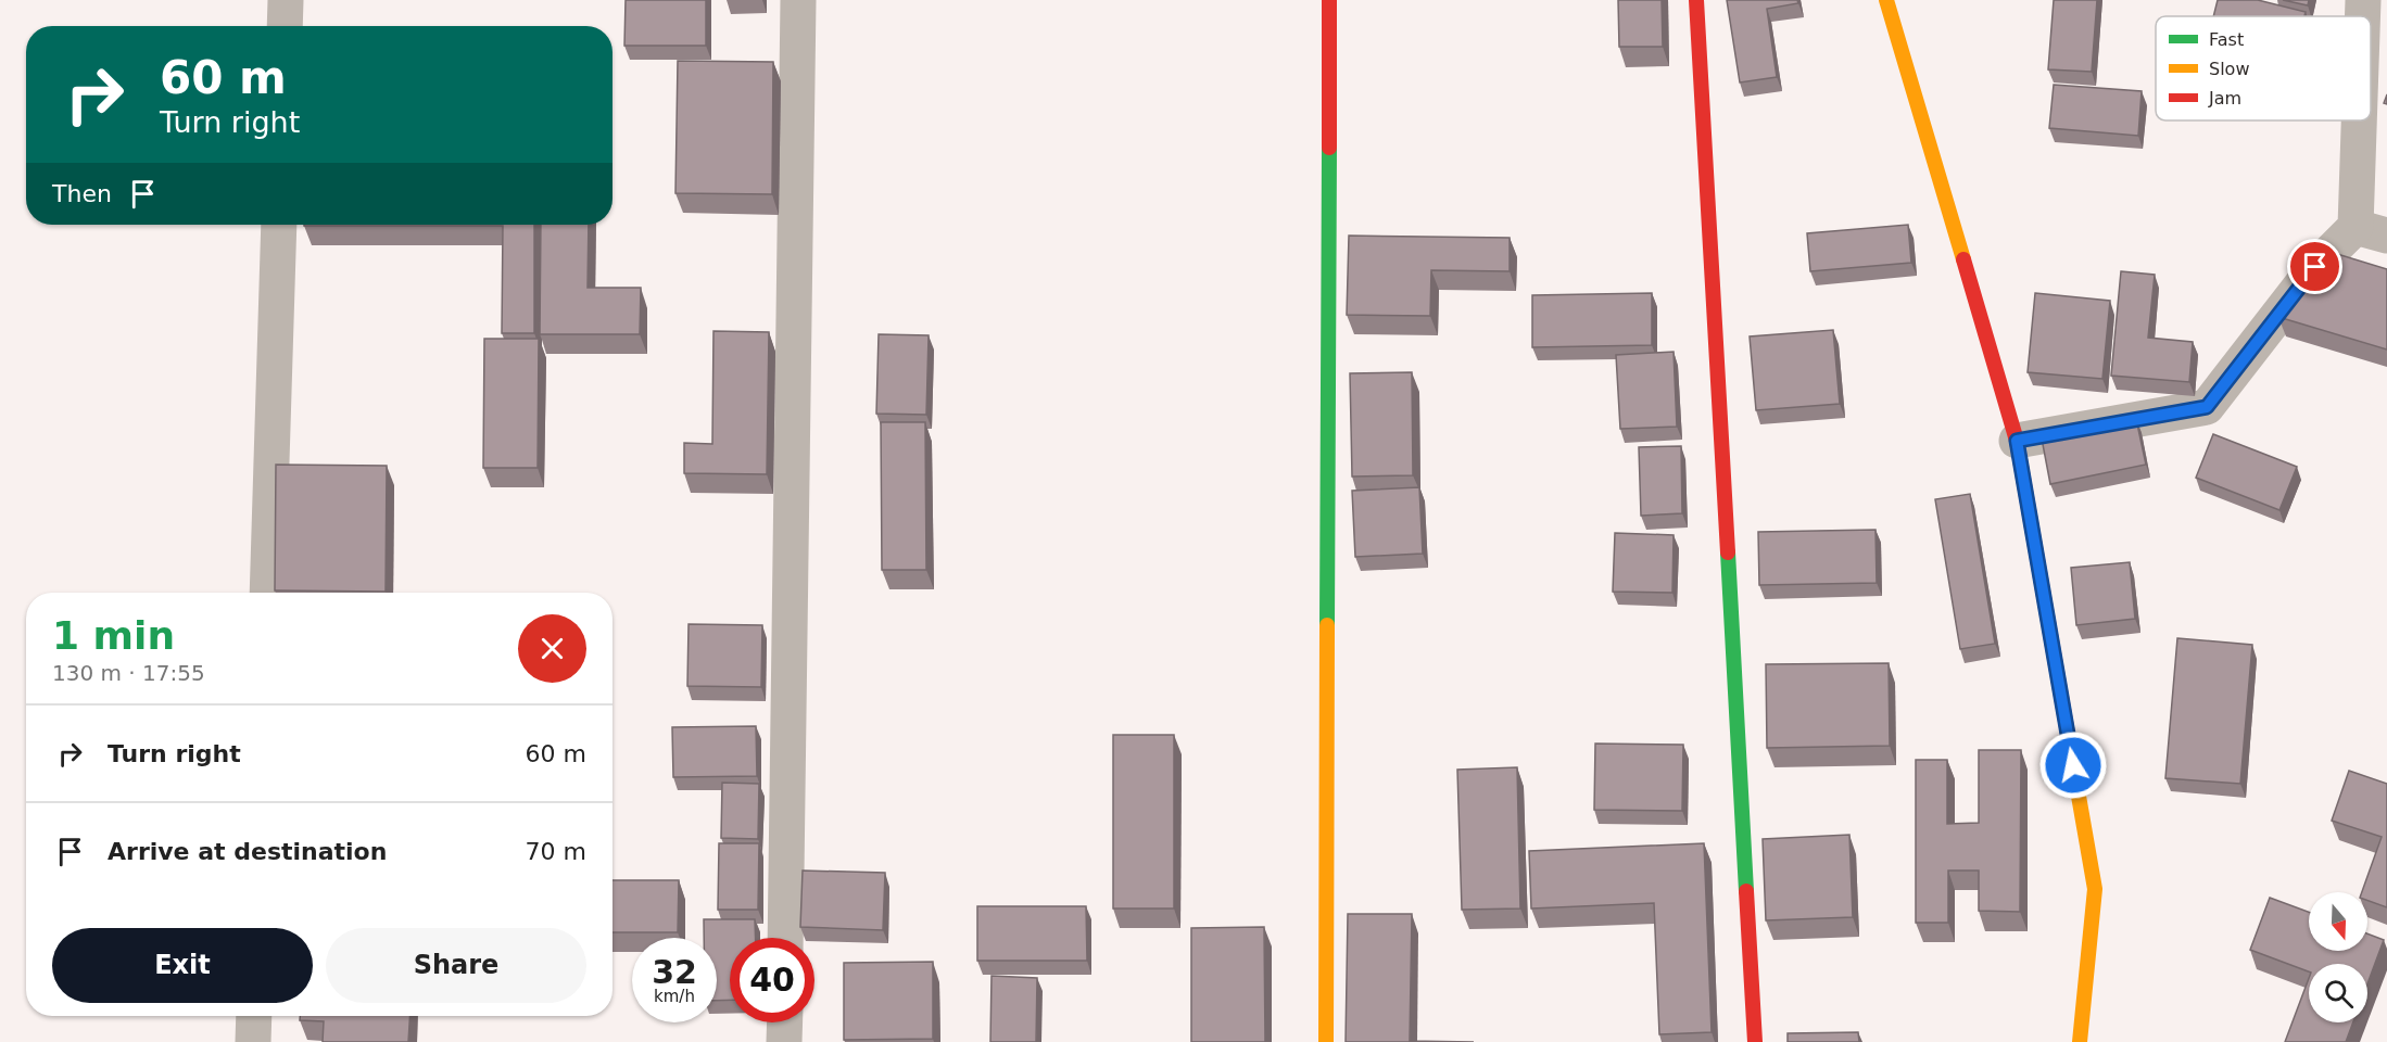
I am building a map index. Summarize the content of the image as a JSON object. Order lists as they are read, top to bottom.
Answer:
{
  "legend": ["Fast", "Slow", "Jam"],
  "north": "bottom",
  "page": {
    "turn": ["60 m", "Turn right"],
    "then": "Then",
    "heading": ["1 min", "130 m · 17:55"],
    "list": [
      {
        "name": "Turn right",
        "value": "60 m"
      },
      {
        "name": "Arrive at destination",
        "value": "70 m"
      }
    ],
    "buttons": ["Exit", "Share"],
    "speed": "32 km/h",
    "limit": "40"
  }
}
